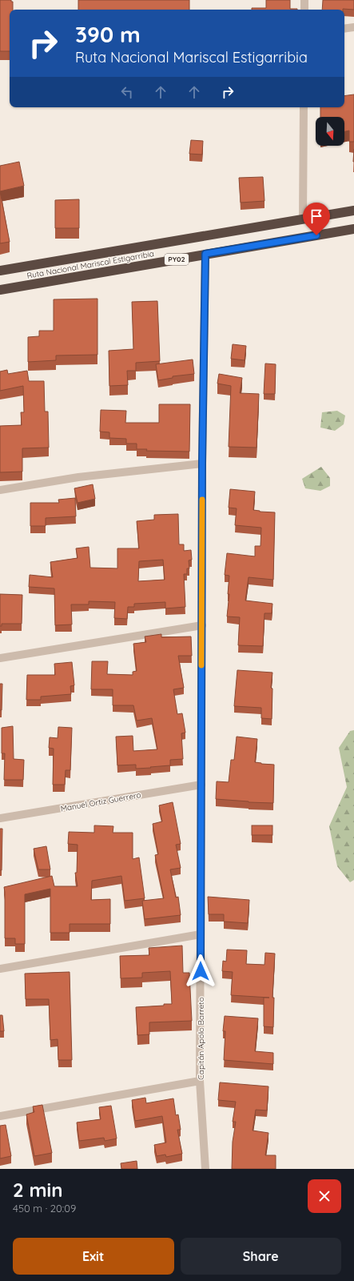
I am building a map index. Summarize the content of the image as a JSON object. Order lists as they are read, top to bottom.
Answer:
{
  "streets": {
    "highway": ["PY02", "Ruta Nacional Mariscal Estigarribia"],
    "street": ["Manuel Ortiz Guerrero", "Capitán Apolo Barreto"]
  },
  "crossings": [
    ["Ruta Nacional Mariscal Estigarribia", "Capitán Apolo Barreto"],
    ["Manuel Ortiz Guerrero", "Capitán Apolo Barreto"]
  ],
  "north": "bottom",
  "page": {
    "turn": ["390 m", "Ruta Nacional Mariscal Estigarribia"],
    "heading": ["2 min", "450 m · 20:09"],
    "buttons": ["Exit", "Share"]
  }
}
